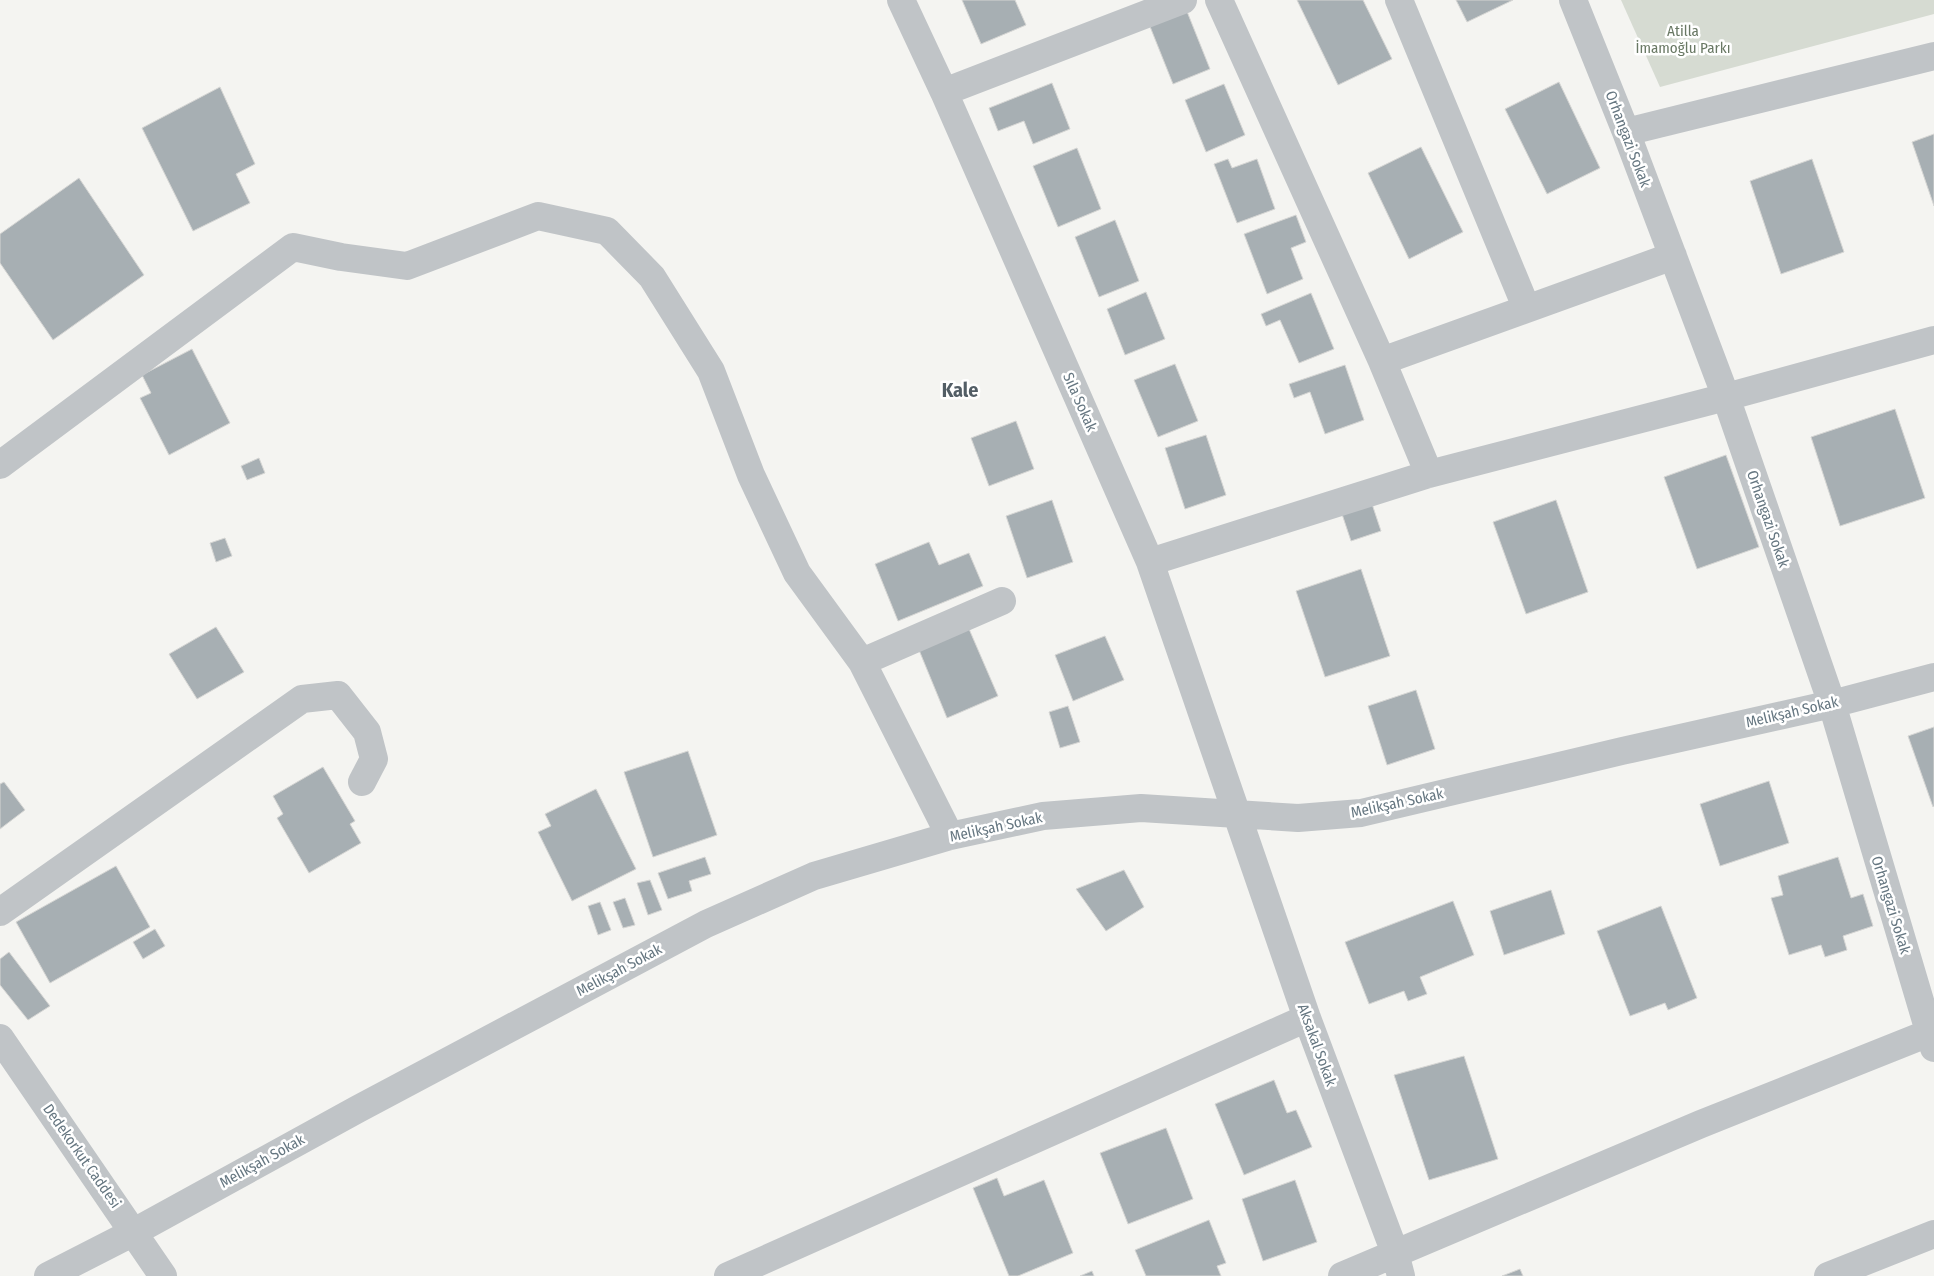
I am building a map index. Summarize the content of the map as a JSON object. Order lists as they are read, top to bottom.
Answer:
{
  "streets": {
    "street": [
      "Orhangazi Sokak",
      "Sıla Sokak",
      "Melikşah Sokak",
      "Aksakal Sokak",
      "Dedekorkut Caddesi"
    ]
  },
  "crossings": [
    ["Orhangazi Sokak", "Melikşah Sokak"],
    ["Sıla Sokak", "Melikşah Sokak"],
    ["Sıla Sokak", "Aksakal Sokak"],
    ["Melikşah Sokak", "Aksakal Sokak"],
    ["Melikşah Sokak", "Dedekorkut Caddesi"]
  ],
  "districts": ["Kale"],
  "parks": ["Atilla İmamoğlu Parkı"]
}
